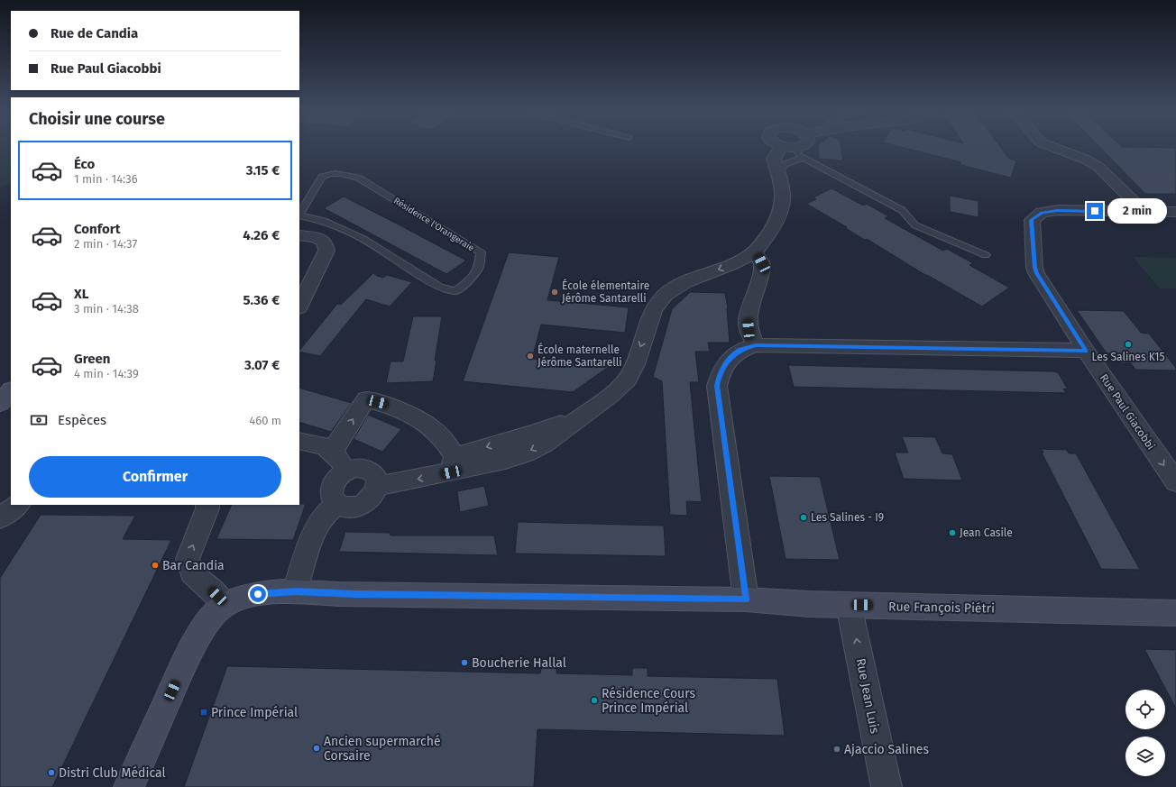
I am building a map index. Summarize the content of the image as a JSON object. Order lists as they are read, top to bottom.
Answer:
{
  "streets": {
    "street": ["Rue Paul Giacobbi", "Rue François Piétri", "Rue Jean Luis"],
    "lane": ["Résidence l'Orangeraie"]
  },
  "crossings": [
    ["Rue François Piétri", "Rue Jean Luis"]
  ],
  "one_way": ["Rue Paul Giacobbi", "Rue Jean Luis"],
  "places": {
    "other": [
      "École élementaire Jérôme Santarelli",
      "Les Salines K15",
      "École maternelle Jérôme Santarelli",
      "Les Salines - I9",
      "Jean Casile",
      "Bar Candia",
      "Boucherie Hallal",
      "Résidence Cours Prince Impérial",
      "Ancien supermarché Corsaire",
      "Ajaccio Salines",
      "Distri Club Médical"
    ],
    "transit": ["Prince Impérial"]
  },
  "page": {
    "banner": ["Rue de Candia", "Rue Paul Giacobbi"],
    "heading": "Choisir une course",
    "list": [
      {
        "name": "Éco",
        "note": "1 min · 14:36",
        "value": "3.15 €"
      },
      {
        "name": "Confort",
        "note": "2 min · 14:37",
        "value": "4.26 €"
      },
      {
        "name": "XL",
        "note": "3 min · 14:38",
        "value": "5.36 €"
      },
      {
        "name": "Green",
        "note": "4 min · 14:39",
        "value": "3.07 €"
      }
    ],
    "bubble": "2 min",
    "pay": ["Espèces", "460 m"],
    "buttons": "Confirmer"
  }
}
